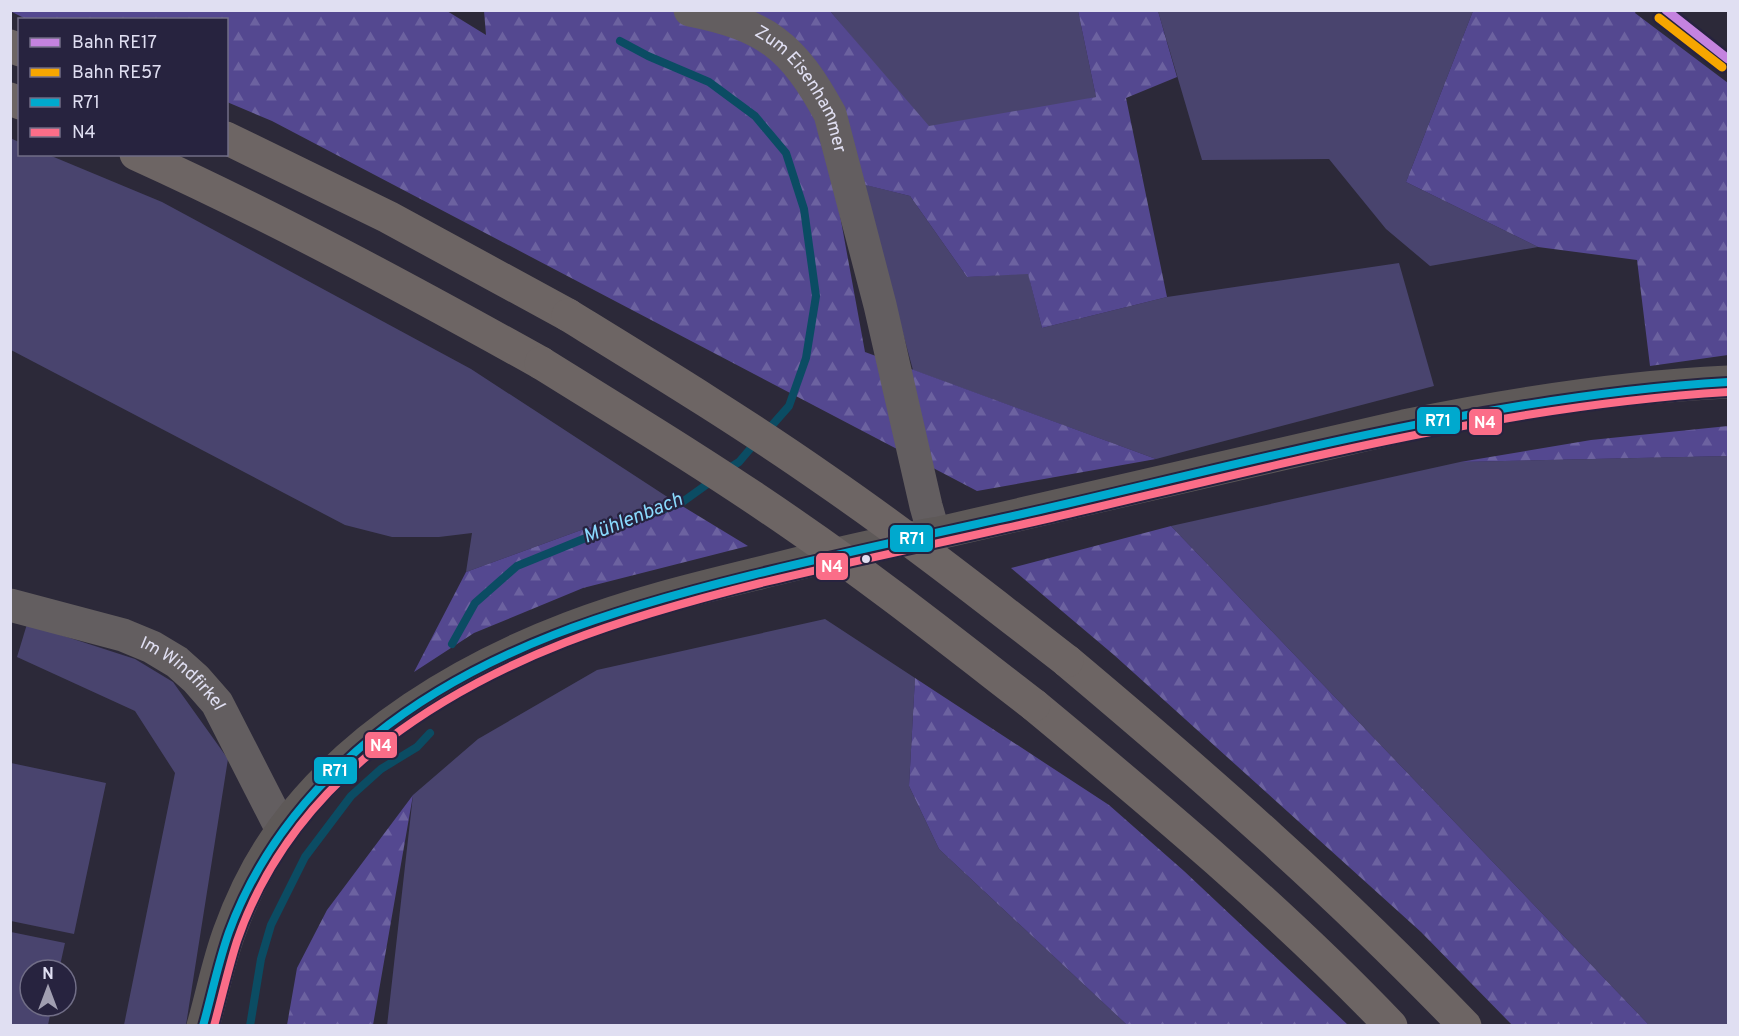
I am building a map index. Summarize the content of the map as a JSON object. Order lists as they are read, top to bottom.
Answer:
{
  "streets": {
    "street": ["Zum Eisenhammer", "Im Windfirkel"]
  },
  "water": ["Mühlenbach"],
  "lines": [
    "rail line RE17",
    "rail line RE57",
    "transit line R71",
    "transit line N4"
  ],
  "legend": [
    "Bahn RE17",
    "Bahn RE57",
    "R71",
    "N4"
  ],
  "north": "top"
}
